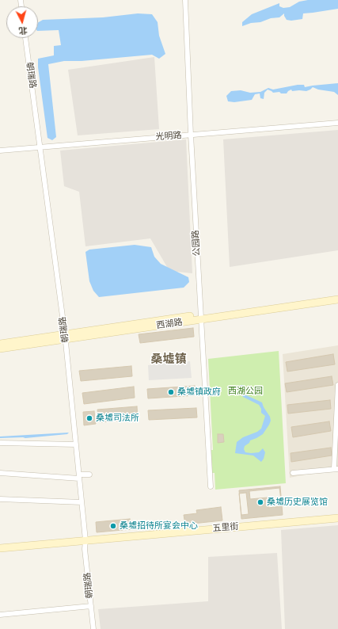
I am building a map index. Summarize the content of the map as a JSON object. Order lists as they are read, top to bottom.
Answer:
{
  "streets": {
    "main road": ["西湖路", "五里街"],
    "street": ["朝瑞路", "光明路", "公园路"]
  },
  "crossings": [
    ["朝瑞路", "光明路"],
    ["朝瑞路", "西湖路"],
    ["朝瑞路", "五里街"],
    ["光明路", "公园路"],
    ["公园路", "西湖路"]
  ],
  "districts": ["桑墟镇"],
  "parks": ["西湖公园"],
  "places": [
    "桑墟镇政府",
    "桑墟司法所",
    "桑墟历史展览馆",
    "桑墟招待所宴会中心"
  ],
  "north": "bottom"
}
